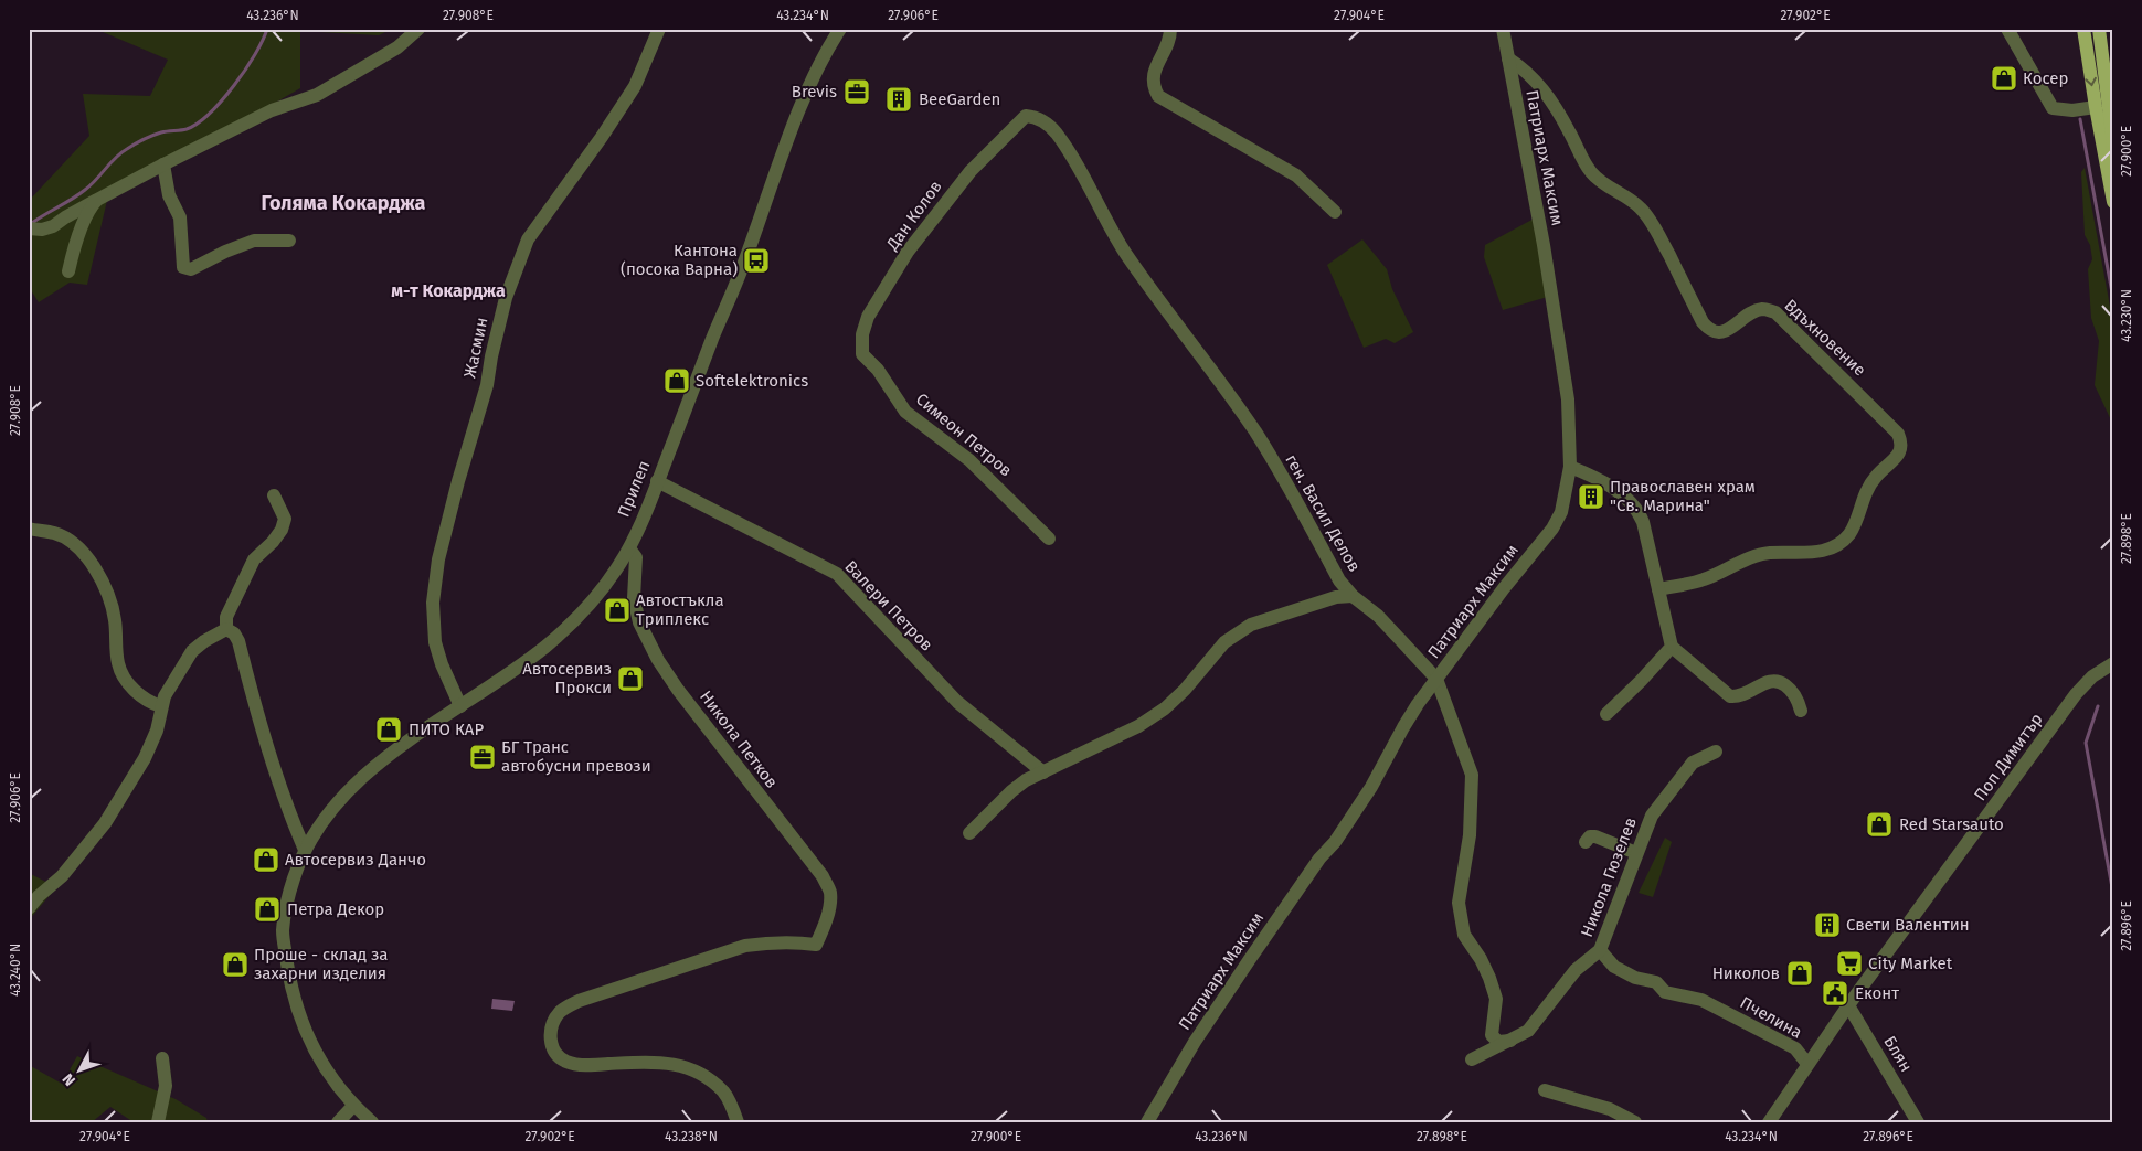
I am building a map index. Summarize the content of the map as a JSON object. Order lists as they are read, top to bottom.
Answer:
{
  "streets": {
    "street": [
      "Патриарх Максим",
      "Дан Колов",
      "Вдъхновение",
      "Жасмин",
      "Симеон Петров",
      "Прилеп",
      "ген. Васил Делов",
      "Валери Петров",
      "Никола Петков",
      "Поп Димитър",
      "Никола Гюзелев",
      "Пчелина",
      "Блян"
    ]
  },
  "crossings": [
    ["Патриарх Максим", "Вдъхновение"],
    ["Патриарх Максим", "ген. Васил Делов"],
    ["Дан Колов", "Симеон Петров"],
    ["Дан Колов", "ген. Васил Делов"],
    ["Жасмин", "Прилеп"],
    ["Прилеп", "Валери Петров"],
    ["Прилеп", "Никола Петков"],
    ["ген. Васил Делов", "Никола Гюзелев"],
    ["Поп Димитър", "Пчелина"],
    ["Поп Димитър", "Блян"],
    ["Никола Гюзелев", "Пчелина"]
  ],
  "districts": ["Голяма Кокарджа", "м-т Кокарджа"],
  "places": {
    "shop": [
      "Косер",
      "Softelektronics",
      "Автостъкла Триплекс",
      "Автосервиз Прокси",
      "ПИТО КАР",
      "Red Starsauto",
      "Автосервиз Данчо",
      "Петра Декор",
      "Проше - склад за захарни изделия",
      "Николов"
    ],
    "office": ["Brevis", "БГ Транс автобусни превози"],
    "building": ["BeeGarden", "Православен храм \"Св. Марина\"", "Свети Валентин"],
    "bus stop": ["Кантона (посока Варна)"],
    "supermarket": ["City Market"],
    "public building": ["Еконт"]
  },
  "north": "bottom left",
  "coordinates": [
    "43.236°N",
    "27.908°E",
    "43.234°N",
    "27.906°E",
    "27.904°E",
    "27.902°E",
    "27.900°E",
    "43.230°N",
    "27.898°E",
    "27.896°E",
    "43.240°N",
    "43.238°N"
  ]
}
